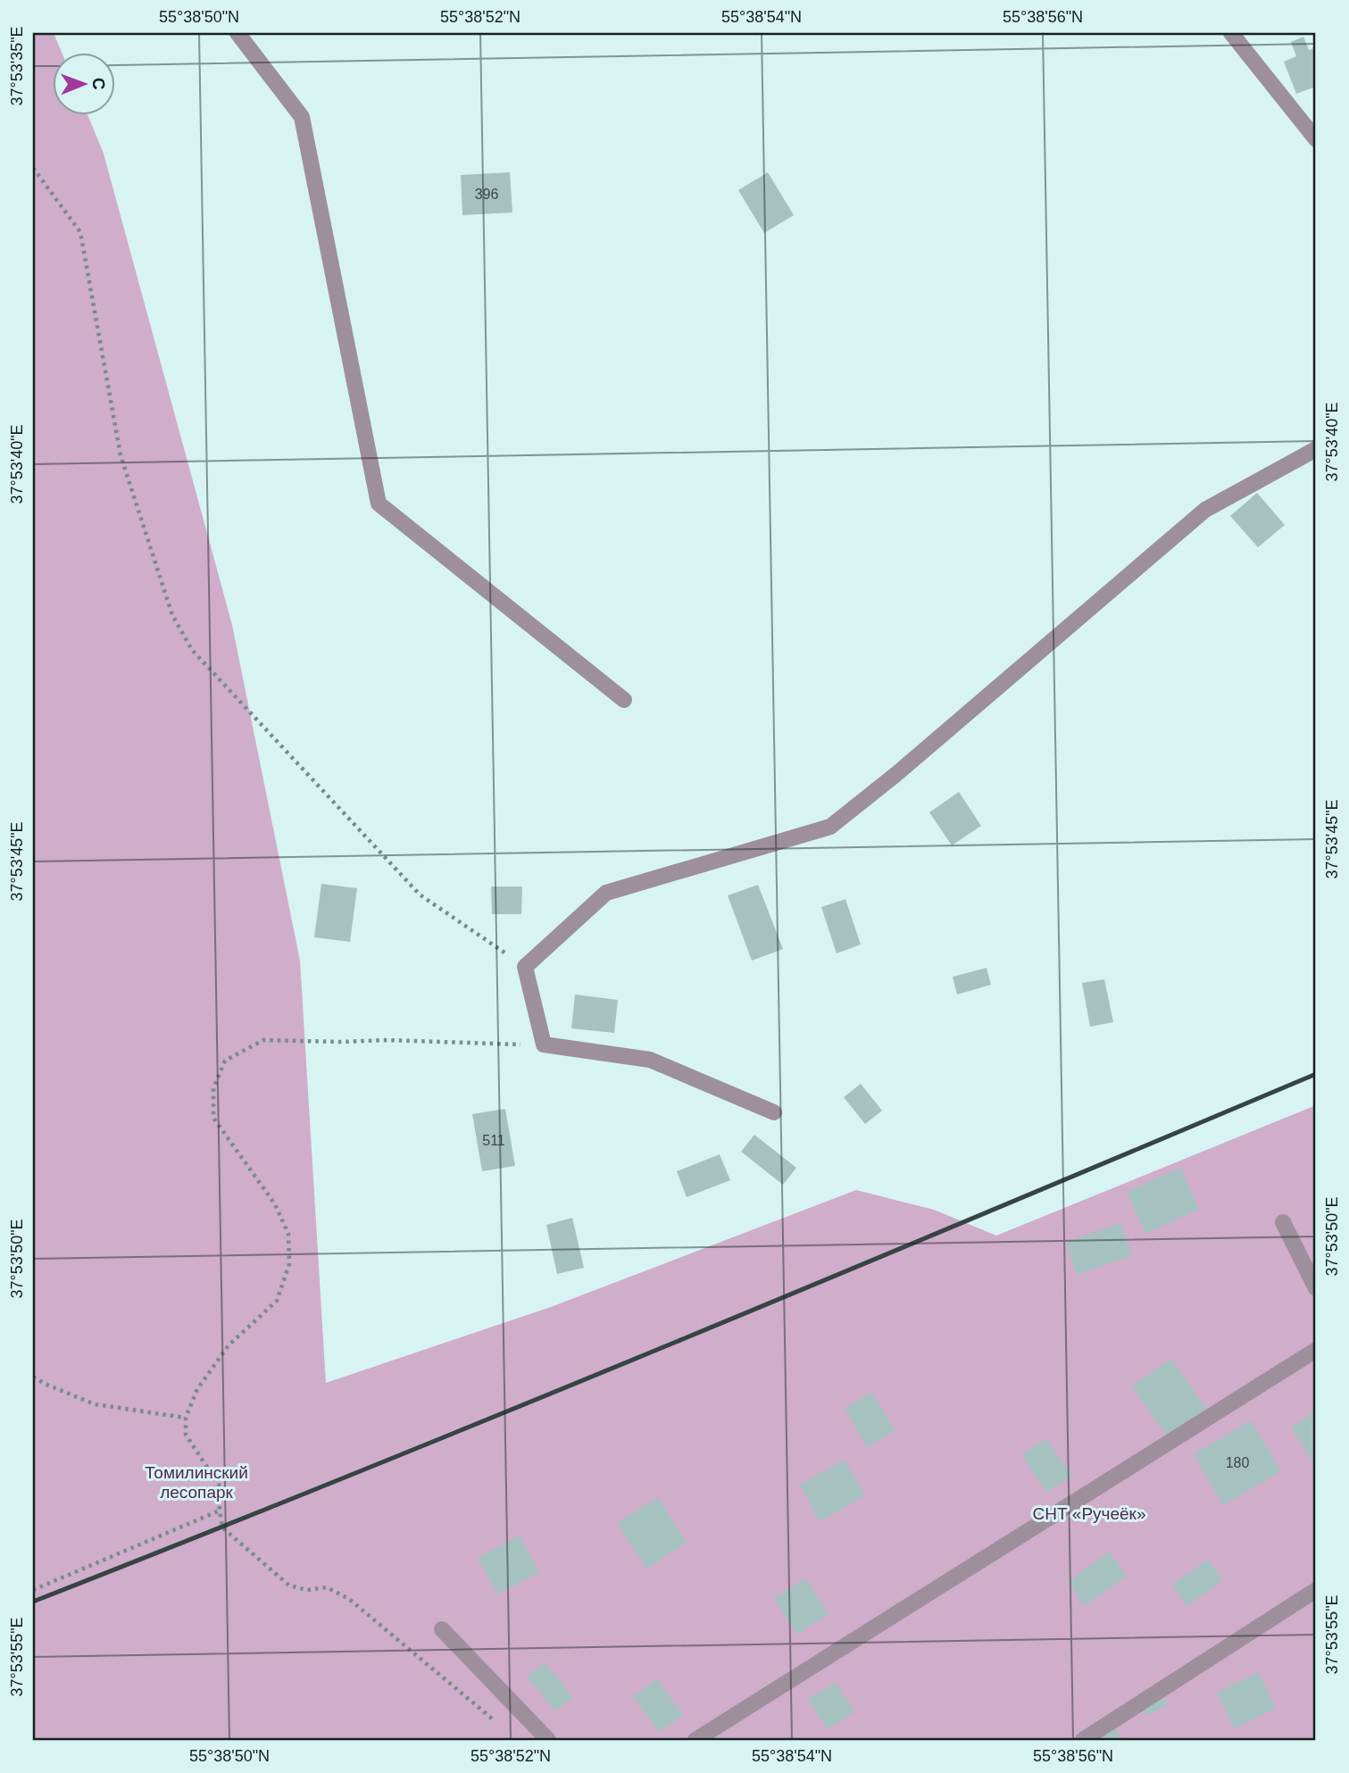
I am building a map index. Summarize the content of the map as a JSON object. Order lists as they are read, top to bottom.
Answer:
{
  "parks": ["Томилинский лесопарк", "СНТ «Ручеёк»"],
  "house_numbers": ["396", "511", "180"],
  "north": "right",
  "coordinates": [
    "55°38'50\"N",
    "55°38'52\"N",
    "55°38'54\"N",
    "55°38'56\"N",
    "37°53'35\"E",
    "37°53'40\"E",
    "37°53'45\"E",
    "37°53'50\"E",
    "37°53'55\"E"
  ]
}
